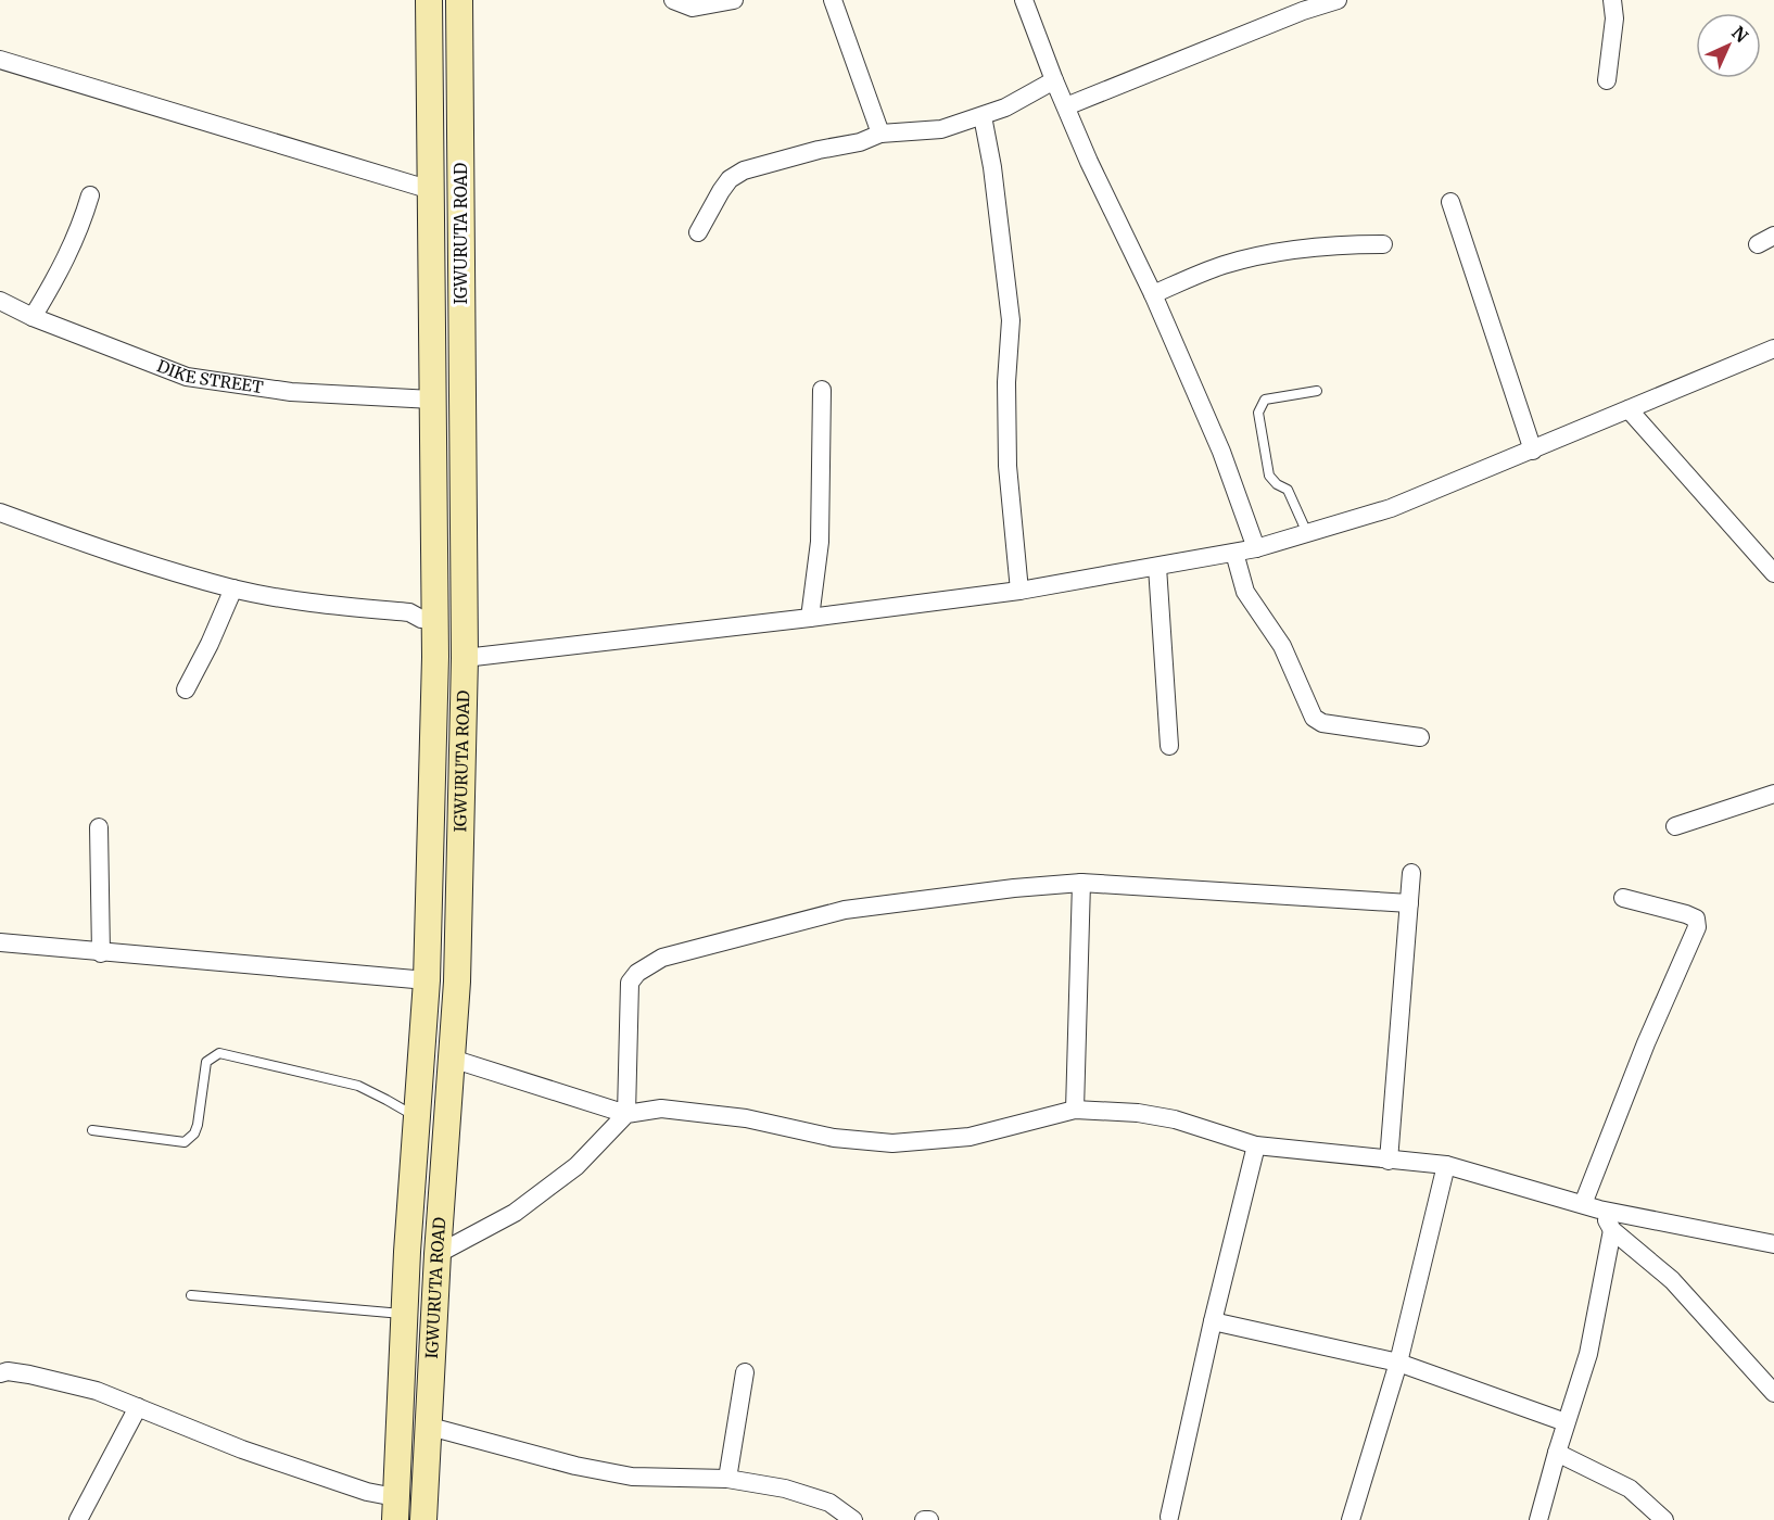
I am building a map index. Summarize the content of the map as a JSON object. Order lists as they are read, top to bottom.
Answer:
{
  "streets": {
    "main road": ["IGWURUTA ROAD"],
    "street": ["DIKE STREET"]
  },
  "crossings": [
    ["IGWURUTA ROAD", "DIKE STREET"]
  ],
  "north": "top right"
}
